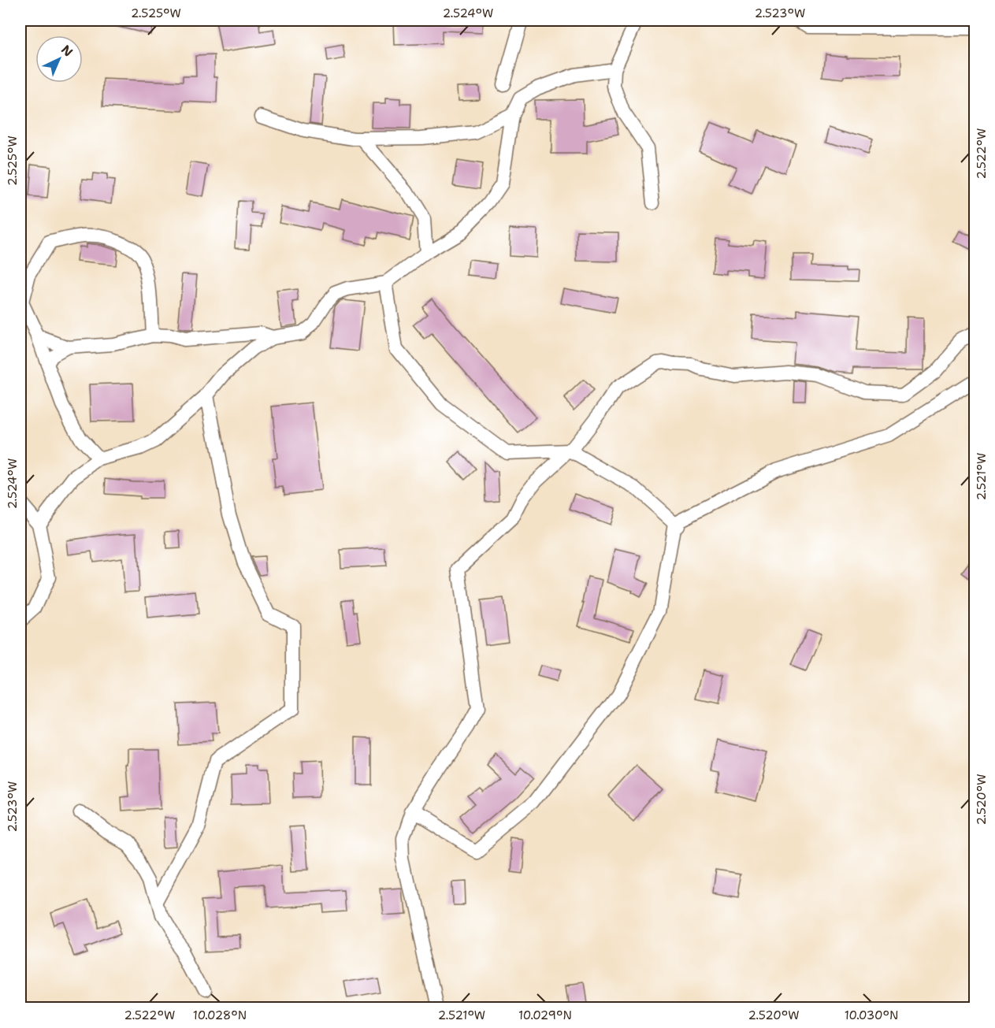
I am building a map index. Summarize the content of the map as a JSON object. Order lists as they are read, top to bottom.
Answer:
{
  "north": "top right",
  "coordinates": [
    "2.525°W",
    "2.524°W",
    "2.523°W",
    "2.522°W",
    "2.521°W",
    "2.520°W",
    "10.028°N",
    "10.029°N",
    "10.030°N"
  ]
}
